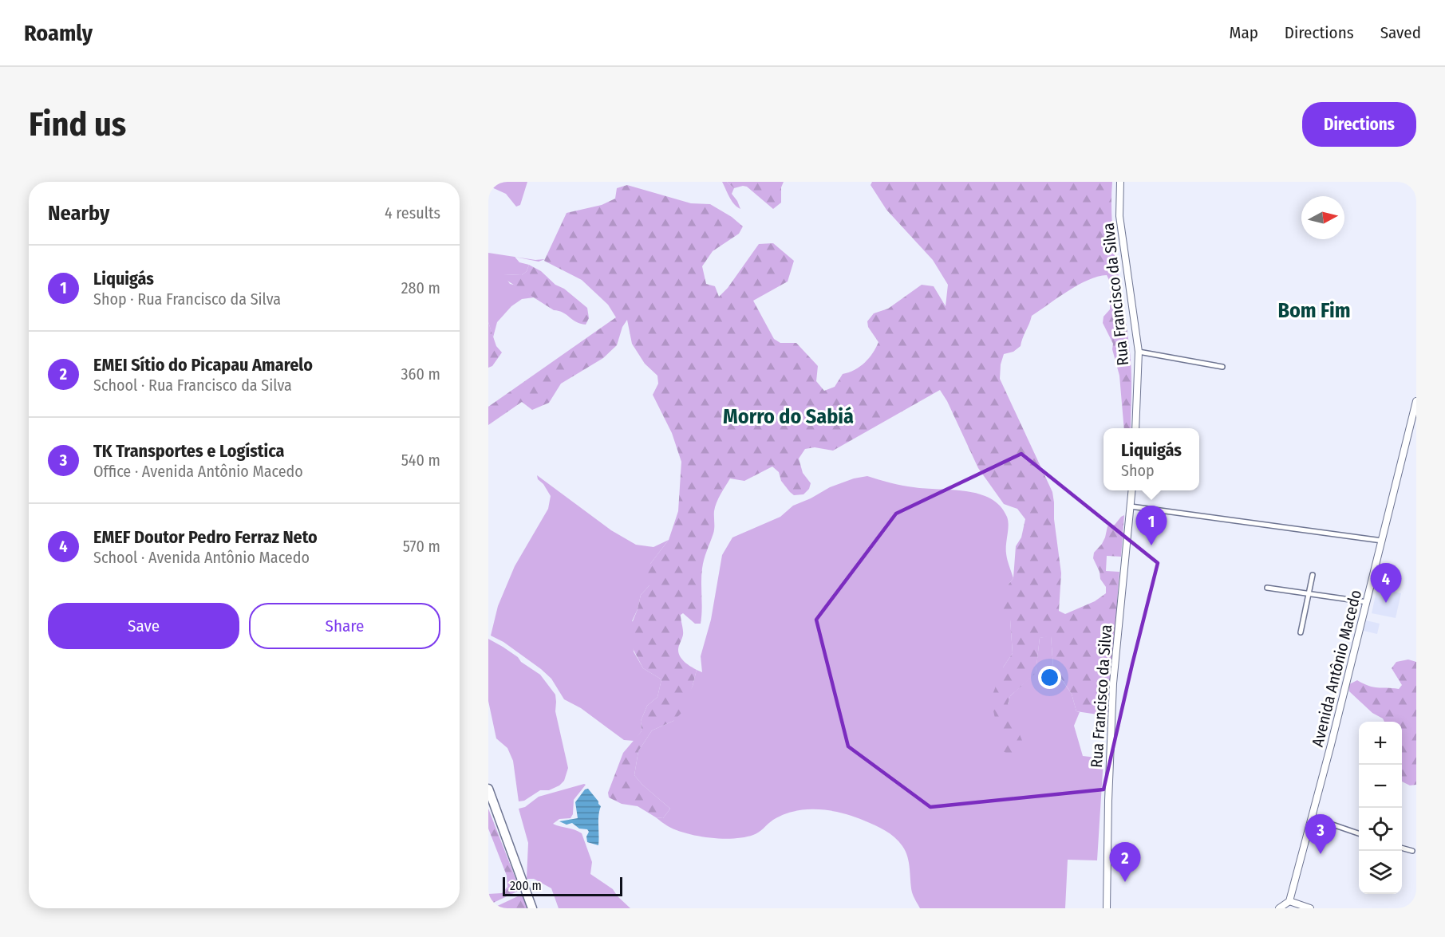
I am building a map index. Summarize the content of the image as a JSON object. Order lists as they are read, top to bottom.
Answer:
{
  "streets": {
    "main road": ["Rua Francisco da Silva", "Avenida Antônio Macedo"]
  },
  "districts": ["Bom Fim", "Morro do Sabiá"],
  "scale_bar": "200 m",
  "north": "right",
  "page": {
    "header": "Roamly",
    "nav": ["Map", "Directions", "Saved"],
    "buttons": [
      "Directions",
      ["Save", "Share"]
    ],
    "title": "Find us",
    "heading": ["Nearby", "4 results"],
    "list": [
      {
        "mark": "1",
        "name": "Liquigás",
        "note": "Shop · Rua Francisco da Silva",
        "value": "280 m"
      },
      {
        "mark": "2",
        "name": "EMEI Sítio do Picapau Amarelo",
        "note": "School · Rua Francisco da Silva",
        "value": "360 m"
      },
      {
        "mark": "3",
        "name": "TK Transportes e Logística",
        "note": "Office · Avenida Antônio Macedo",
        "value": "540 m"
      },
      {
        "mark": "4",
        "name": "EMEF Doutor Pedro Ferraz Neto",
        "note": "School · Avenida Antônio Macedo",
        "value": "570 m"
      }
    ],
    "popup": ["Liquigás", "Shop"],
    "pins": [
      "1",
      "4",
      "3",
      "2"
    ],
    "map_buttons": ["+", "−"],
    "scale": "200 m"
  }
}
